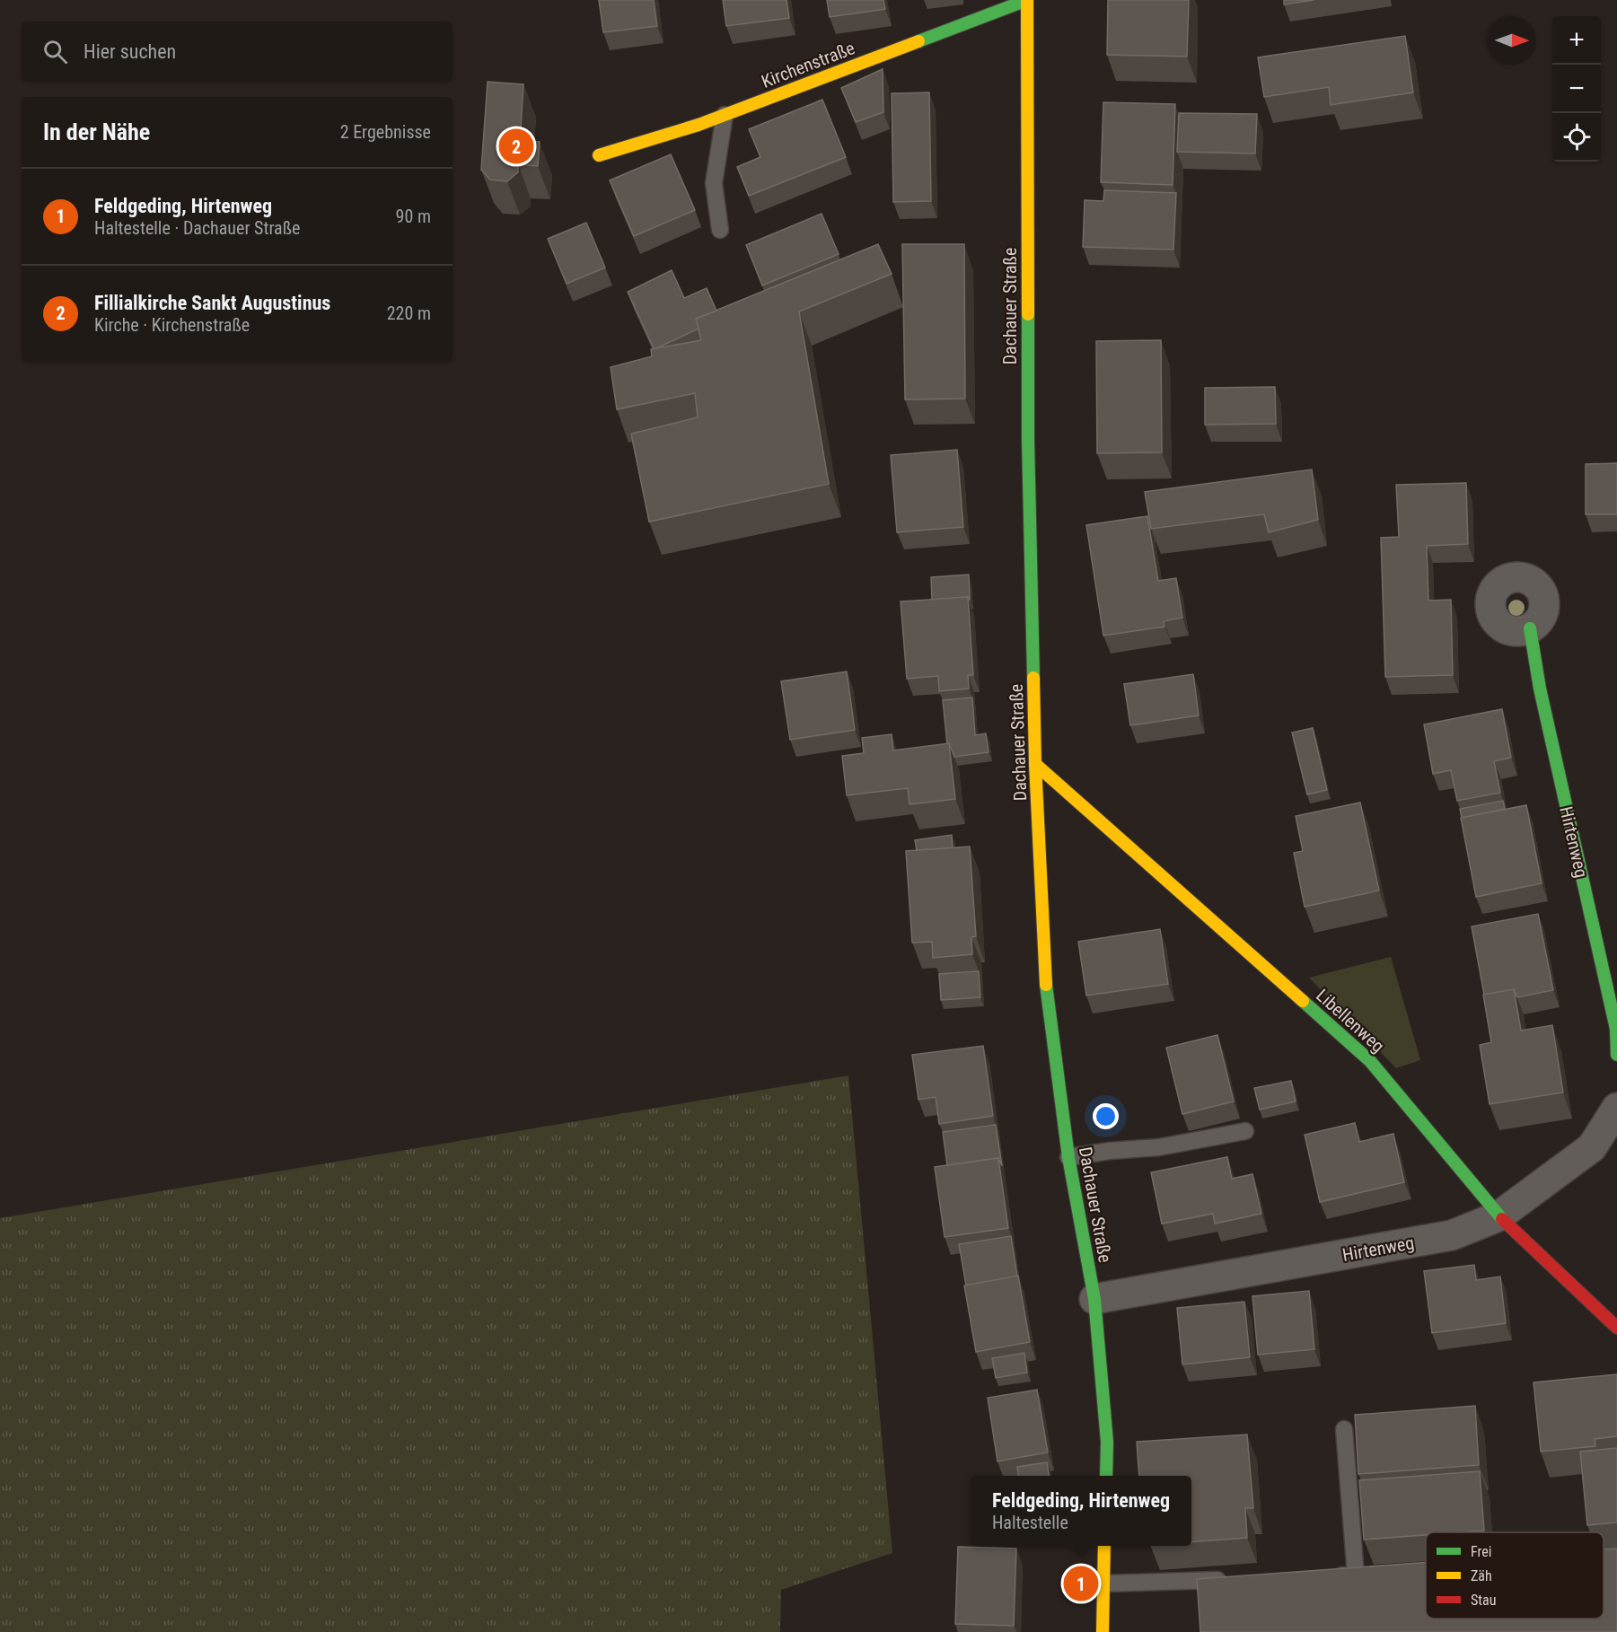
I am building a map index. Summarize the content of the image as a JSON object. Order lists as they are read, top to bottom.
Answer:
{
  "streets": {
    "street": [
      "Kirchenstraße",
      "Dachauer Straße",
      "Hirtenweg",
      "Libellenweg"
    ]
  },
  "crossings": [
    ["Kirchenstraße", "Dachauer Straße"],
    ["Dachauer Straße", "Hirtenweg"],
    ["Dachauer Straße", "Libellenweg"],
    ["Hirtenweg", "Libellenweg"]
  ],
  "legend": ["Frei", "Zäh", "Stau"],
  "north": "right",
  "page": {
    "map_buttons": ["+", "−"],
    "search": "Hier suchen",
    "heading": ["In der Nähe", "2 Ergebnisse"],
    "pins": ["2", "1"],
    "list": [
      {
        "mark": "1",
        "name": "Feldgeding, Hirtenweg",
        "note": "Haltestelle · Dachauer Straße",
        "value": "90 m"
      },
      {
        "mark": "2",
        "name": "Fillialkirche Sankt Augustinus",
        "note": "Kirche · Kirchenstraße",
        "value": "220 m"
      }
    ],
    "popup": ["Feldgeding, Hirtenweg", "Haltestelle"]
  }
}
